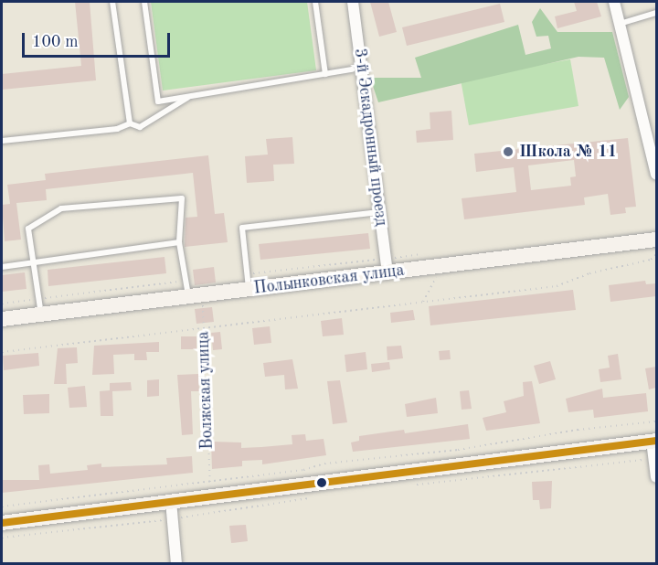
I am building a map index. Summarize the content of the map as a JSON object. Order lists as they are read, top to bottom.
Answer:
{
  "streets": {
    "main road": ["Полынковская улица"],
    "street": ["3-й Эскадронный проезд"],
    "path": ["Волжская улица"]
  },
  "crossings": [
    ["3-й Эскадронный проезд", "Полынковская улица"],
    ["Полынковская улица", "Волжская улица"]
  ],
  "places": ["Школа № 11"],
  "scale_bar": "100 m"
}
